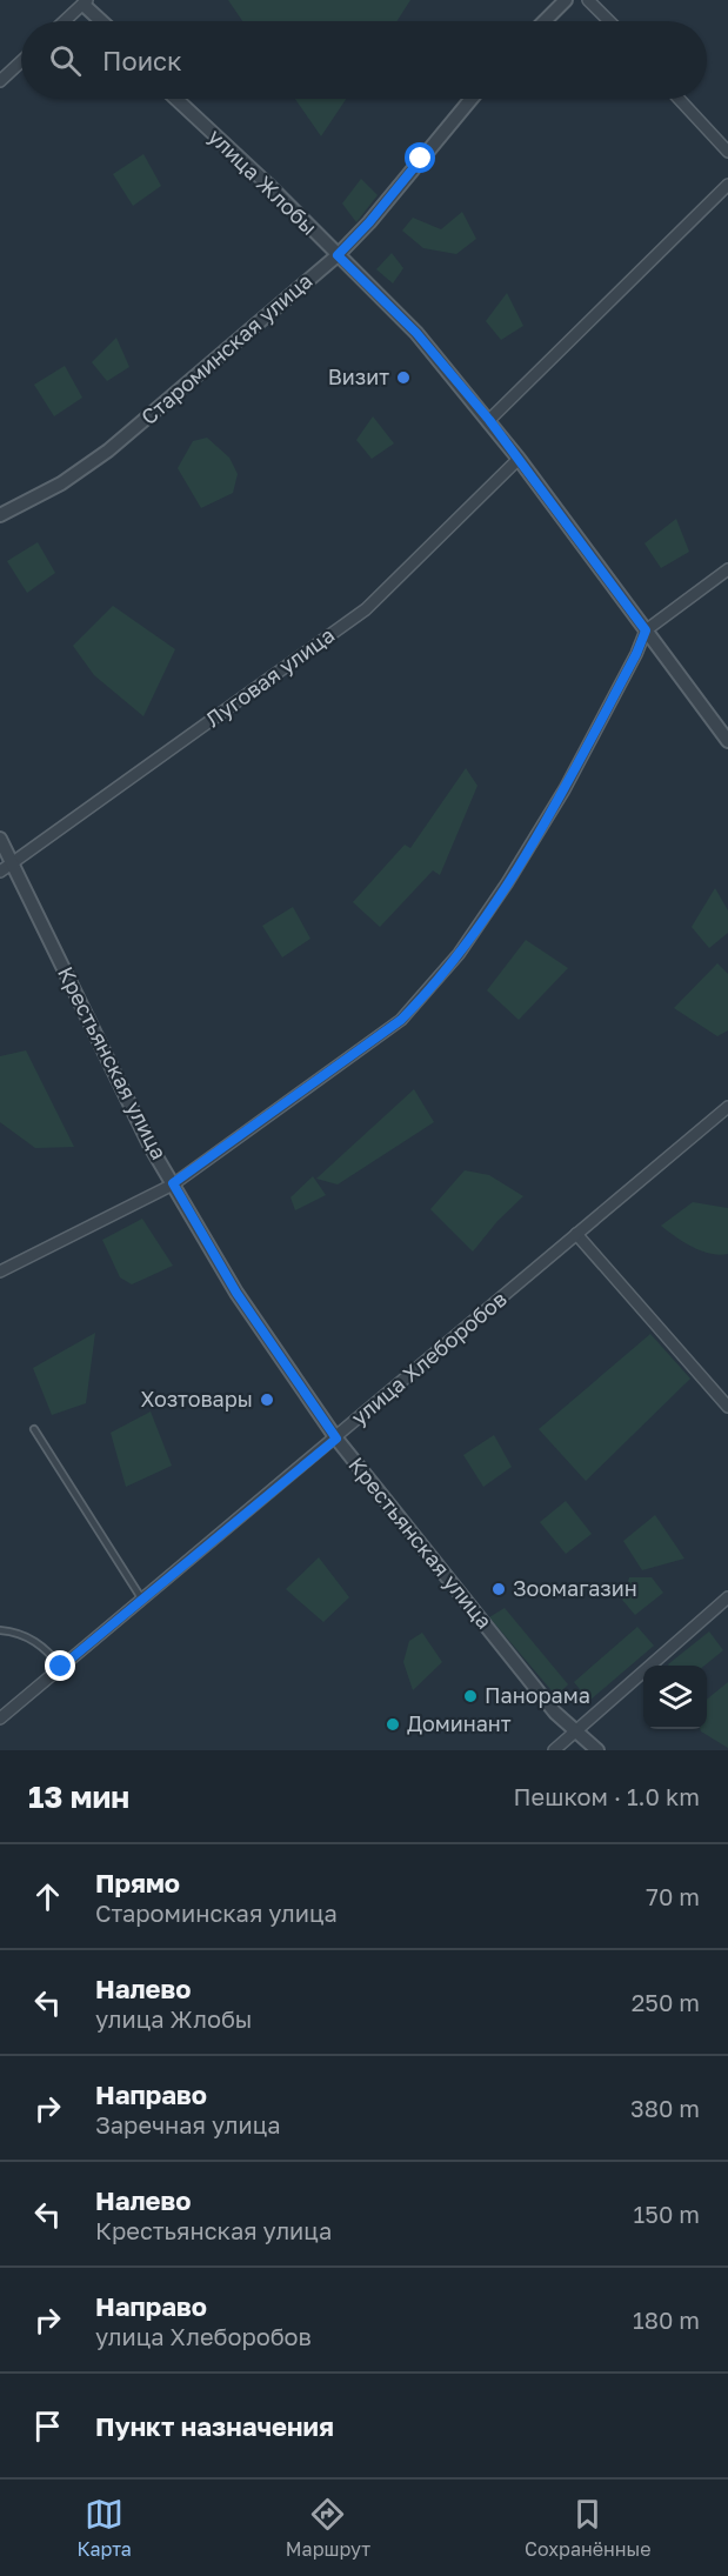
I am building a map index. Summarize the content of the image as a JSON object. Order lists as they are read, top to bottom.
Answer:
{
  "streets": {
    "street": [
      "улица Жлобы",
      "Староминская улица",
      "Луговая улица",
      "Крестьянская улица",
      "улица Хлеборобов"
    ]
  },
  "crossings": [
    ["улица Жлобы", "Староминская улица"],
    ["улица Жлобы", "Луговая улица"],
    ["Луговая улица", "Крестьянская улица"],
    ["Крестьянская улица", "улица Хлеборобов"]
  ],
  "places": [
    "Визит",
    "Хозтовары",
    "Зоомагазин",
    "Панорама",
    "Доминант"
  ],
  "page": {
    "search": "Поиск",
    "heading": ["13 мин", "Пешком · 1.0 km"],
    "list": [
      ["Прямо", "Староминская улица", "70 m"],
      ["Налево", "улица Жлобы", "250 m"],
      ["Направо", "Заречная улица", "380 m"],
      ["Налево", "Крестьянская улица", "150 m"],
      ["Направо", "улица Хлеборобов", "180 m"],
      "Пункт назначения"
    ],
    "nav": ["Карта", "Маршрут", "Сохранённые"]
  }
}
